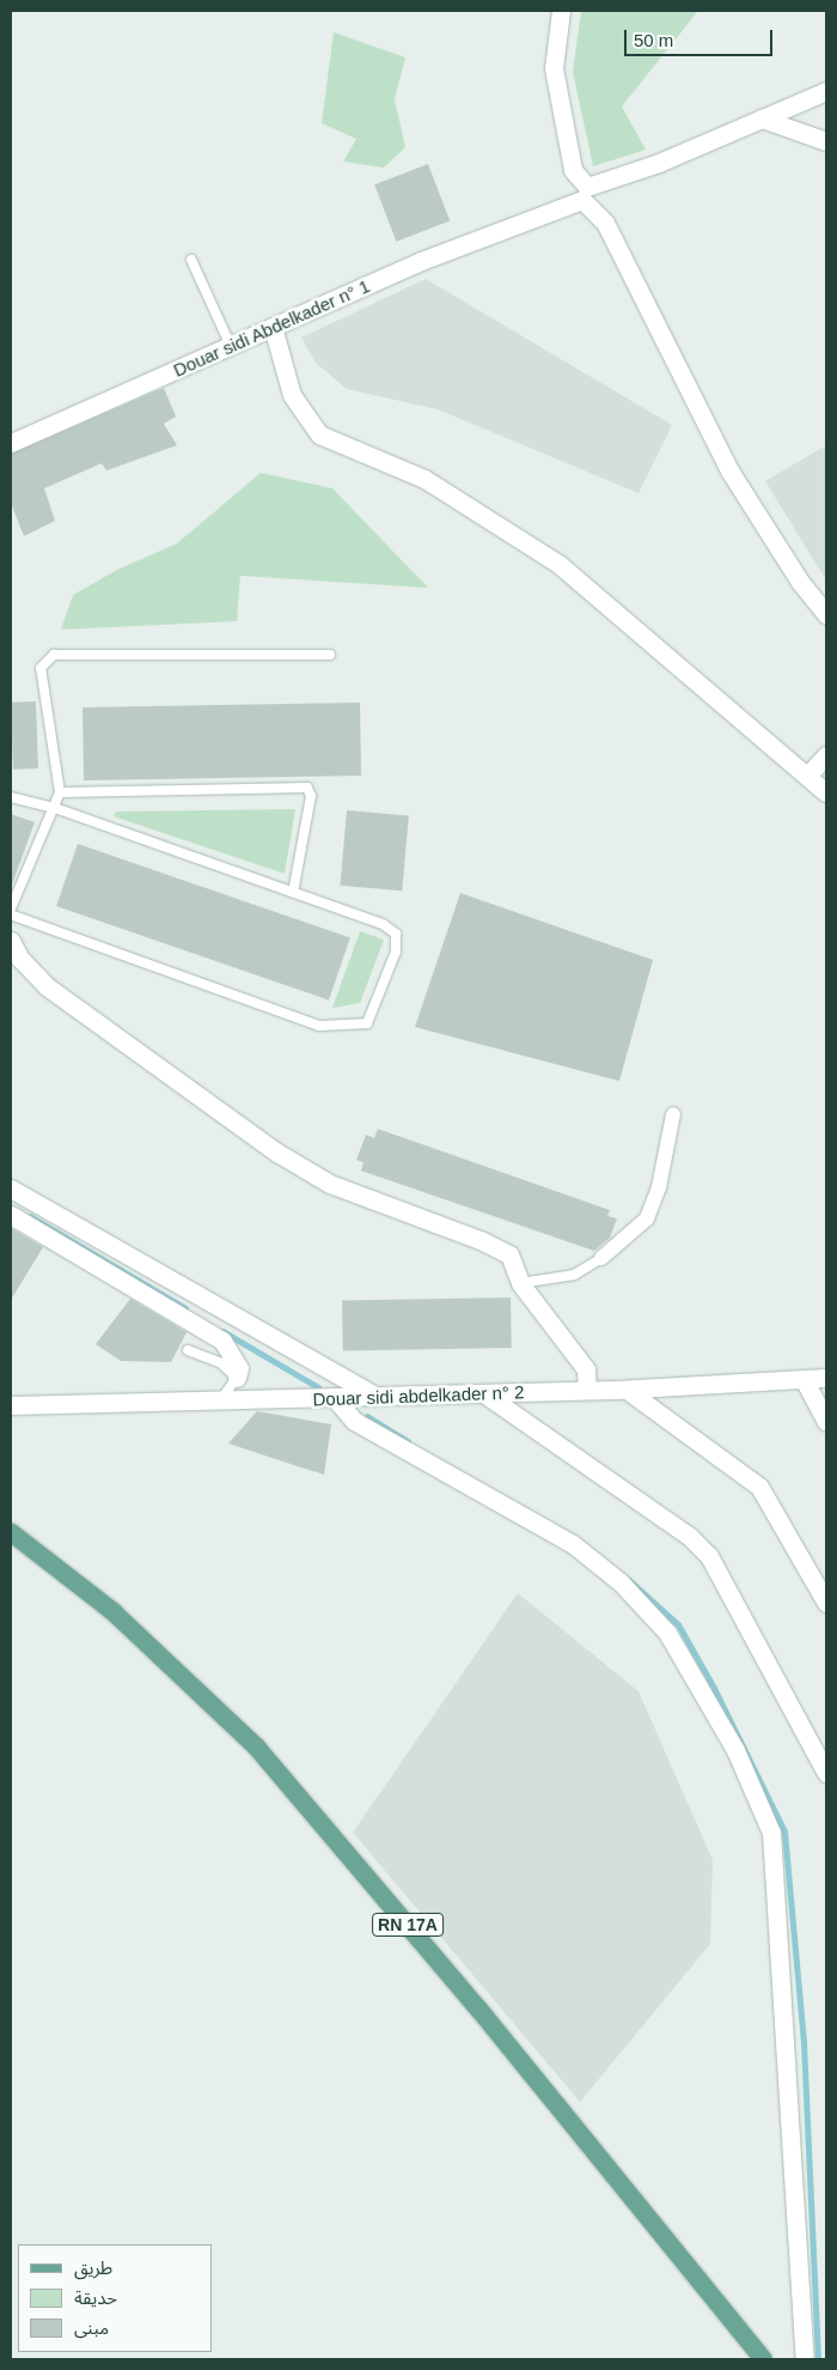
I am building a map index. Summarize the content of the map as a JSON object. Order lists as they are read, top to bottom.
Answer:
{
  "streets": {
    "main road": ["RN 17A"],
    "street": ["Douar sidi Abdelkader n° 1", "Douar sidi abdelkader n° 2"]
  },
  "legend": ["طريق", "حديقة", "مبنى"],
  "scale_bar": "50 m"
}
